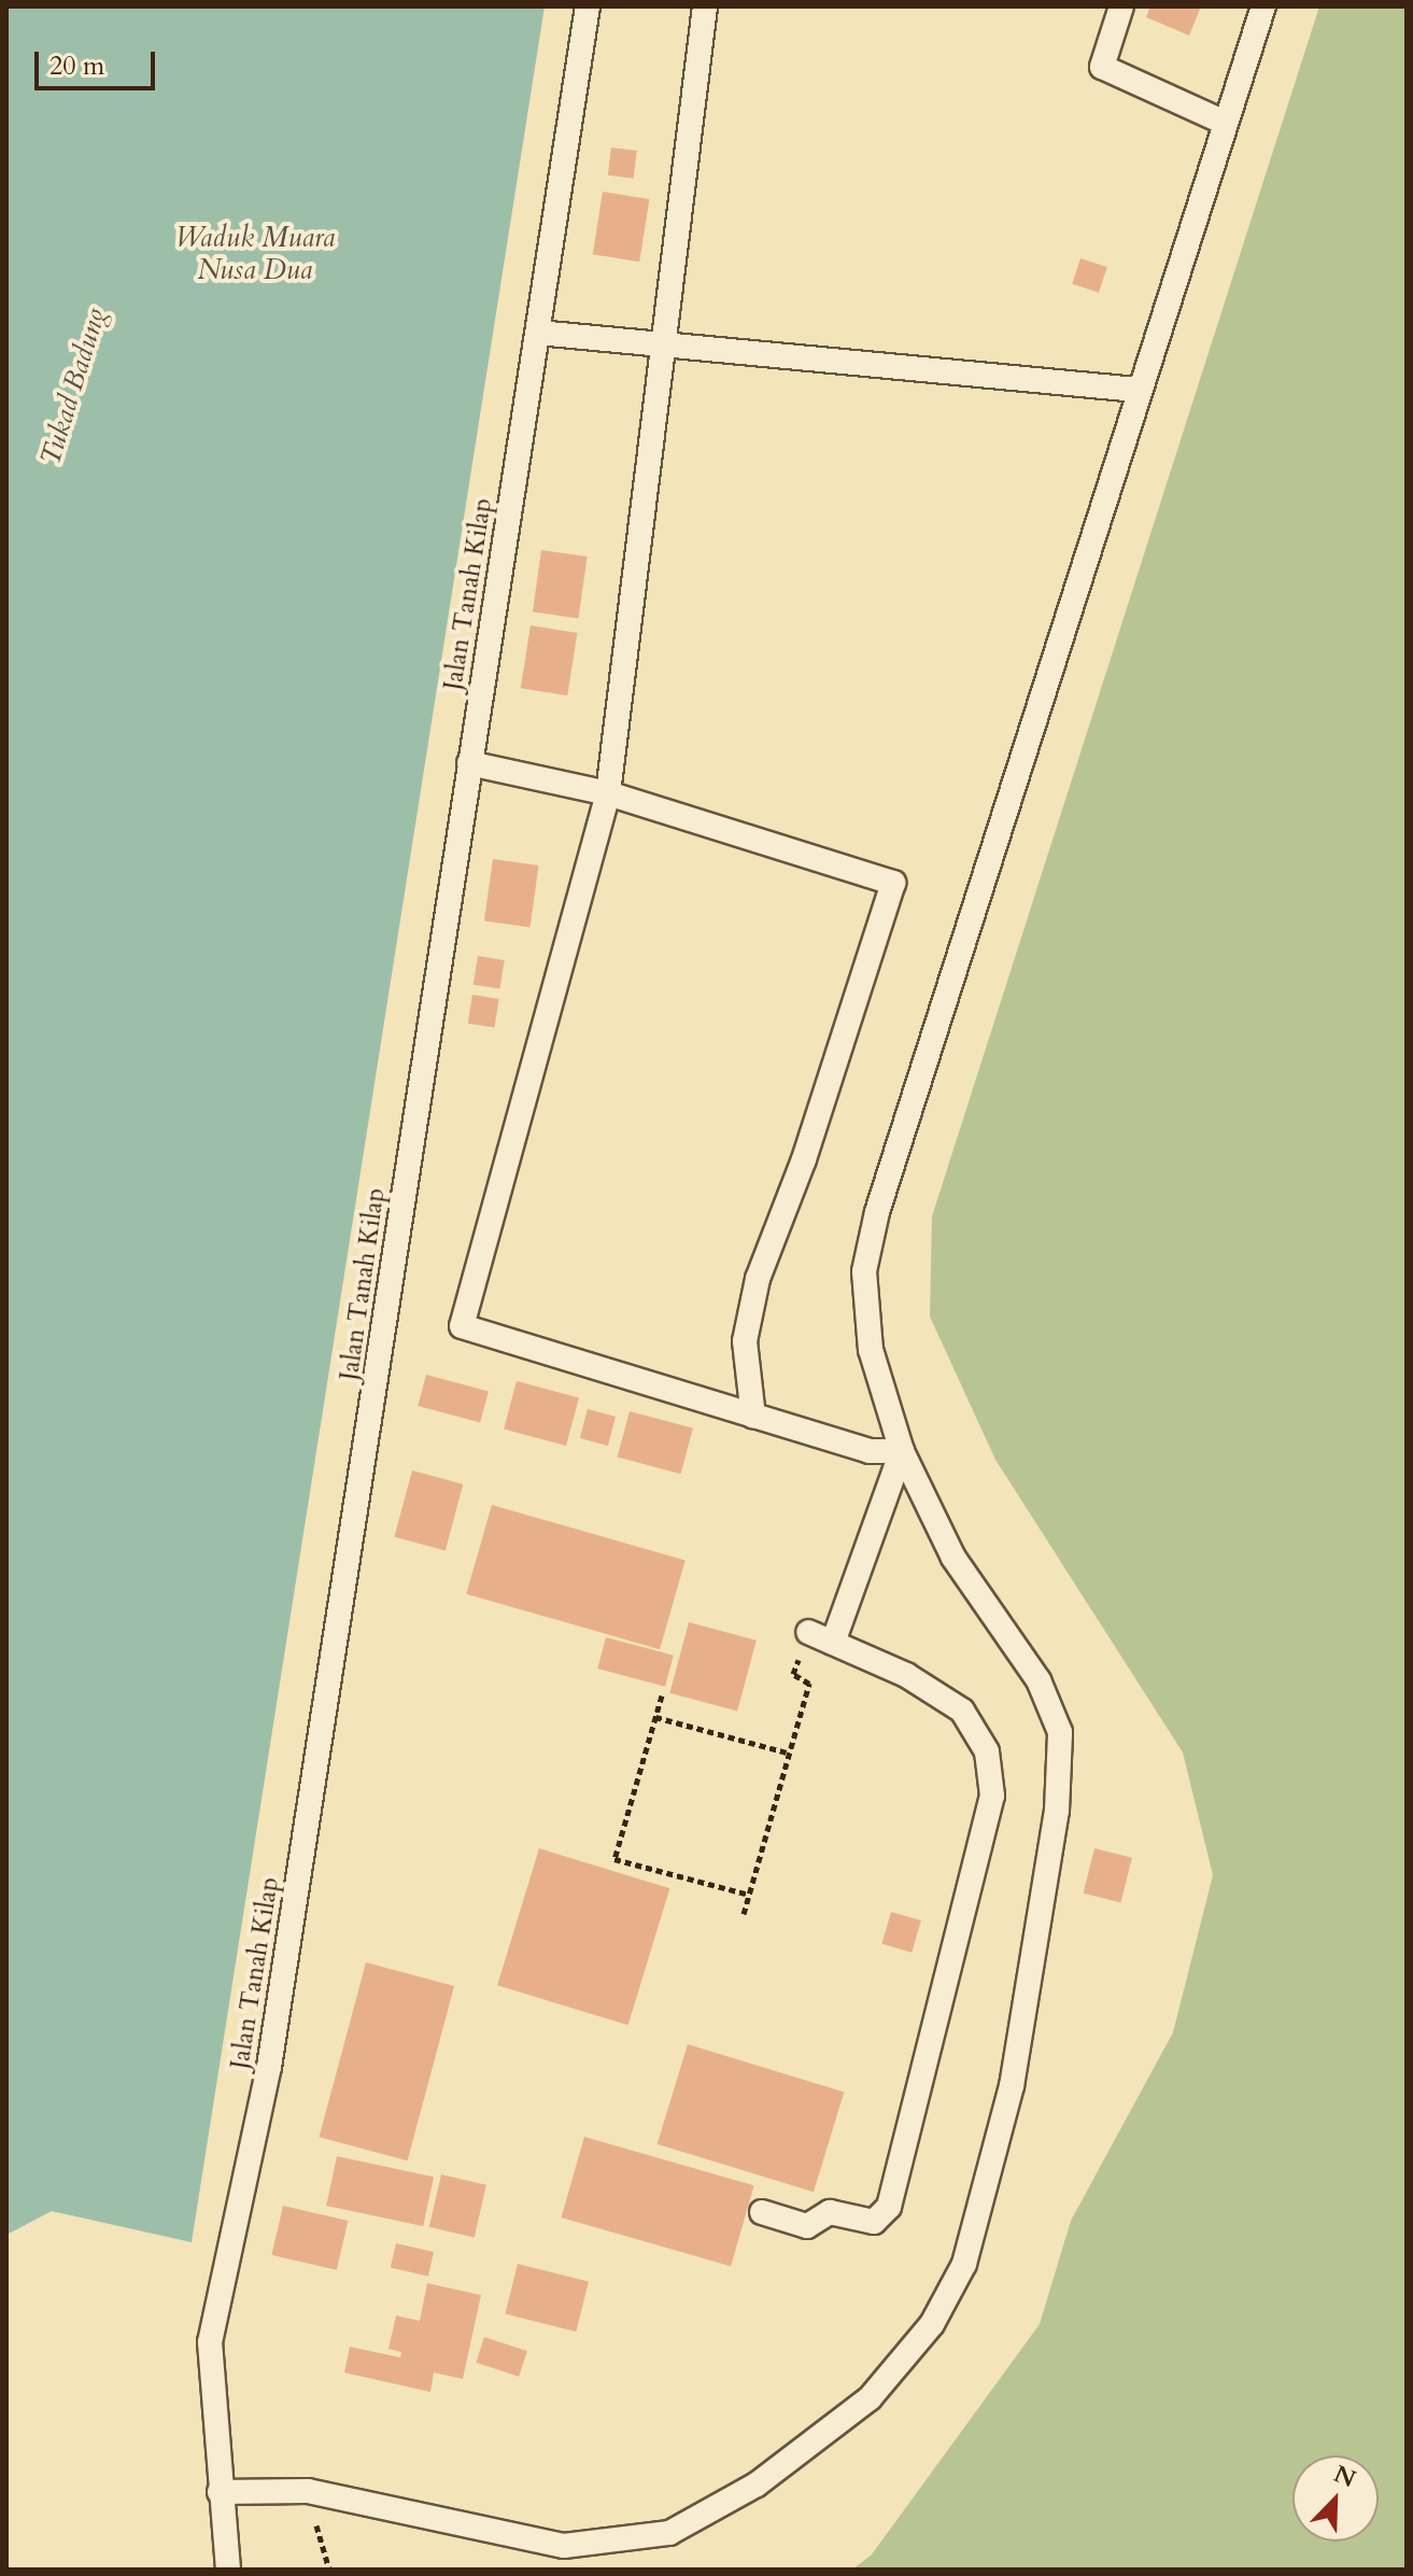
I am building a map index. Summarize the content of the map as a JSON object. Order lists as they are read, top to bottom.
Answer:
{
  "streets": {
    "lane": ["Jalan Tanah Kilap"]
  },
  "water": ["Waduk Muara Nusa Dua", "Tukad Badung"],
  "scale_bar": "20 m",
  "north": "top right"
}
